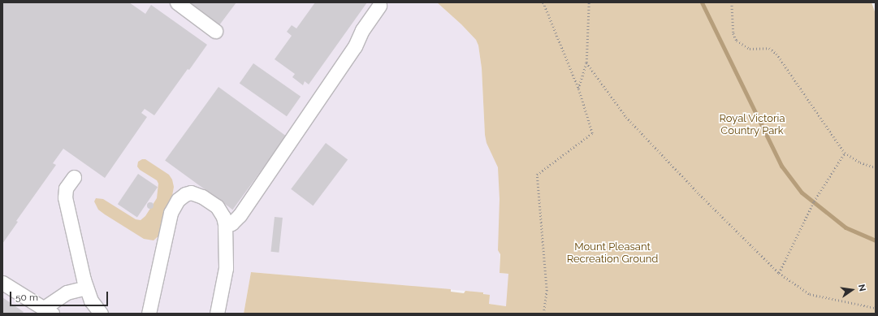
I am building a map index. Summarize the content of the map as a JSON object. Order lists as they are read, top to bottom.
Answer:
{
  "parks": ["Royal Victoria Country Park", "Mount Pleasant Recreation Ground"],
  "scale_bar": "50 m",
  "north": "right"
}
